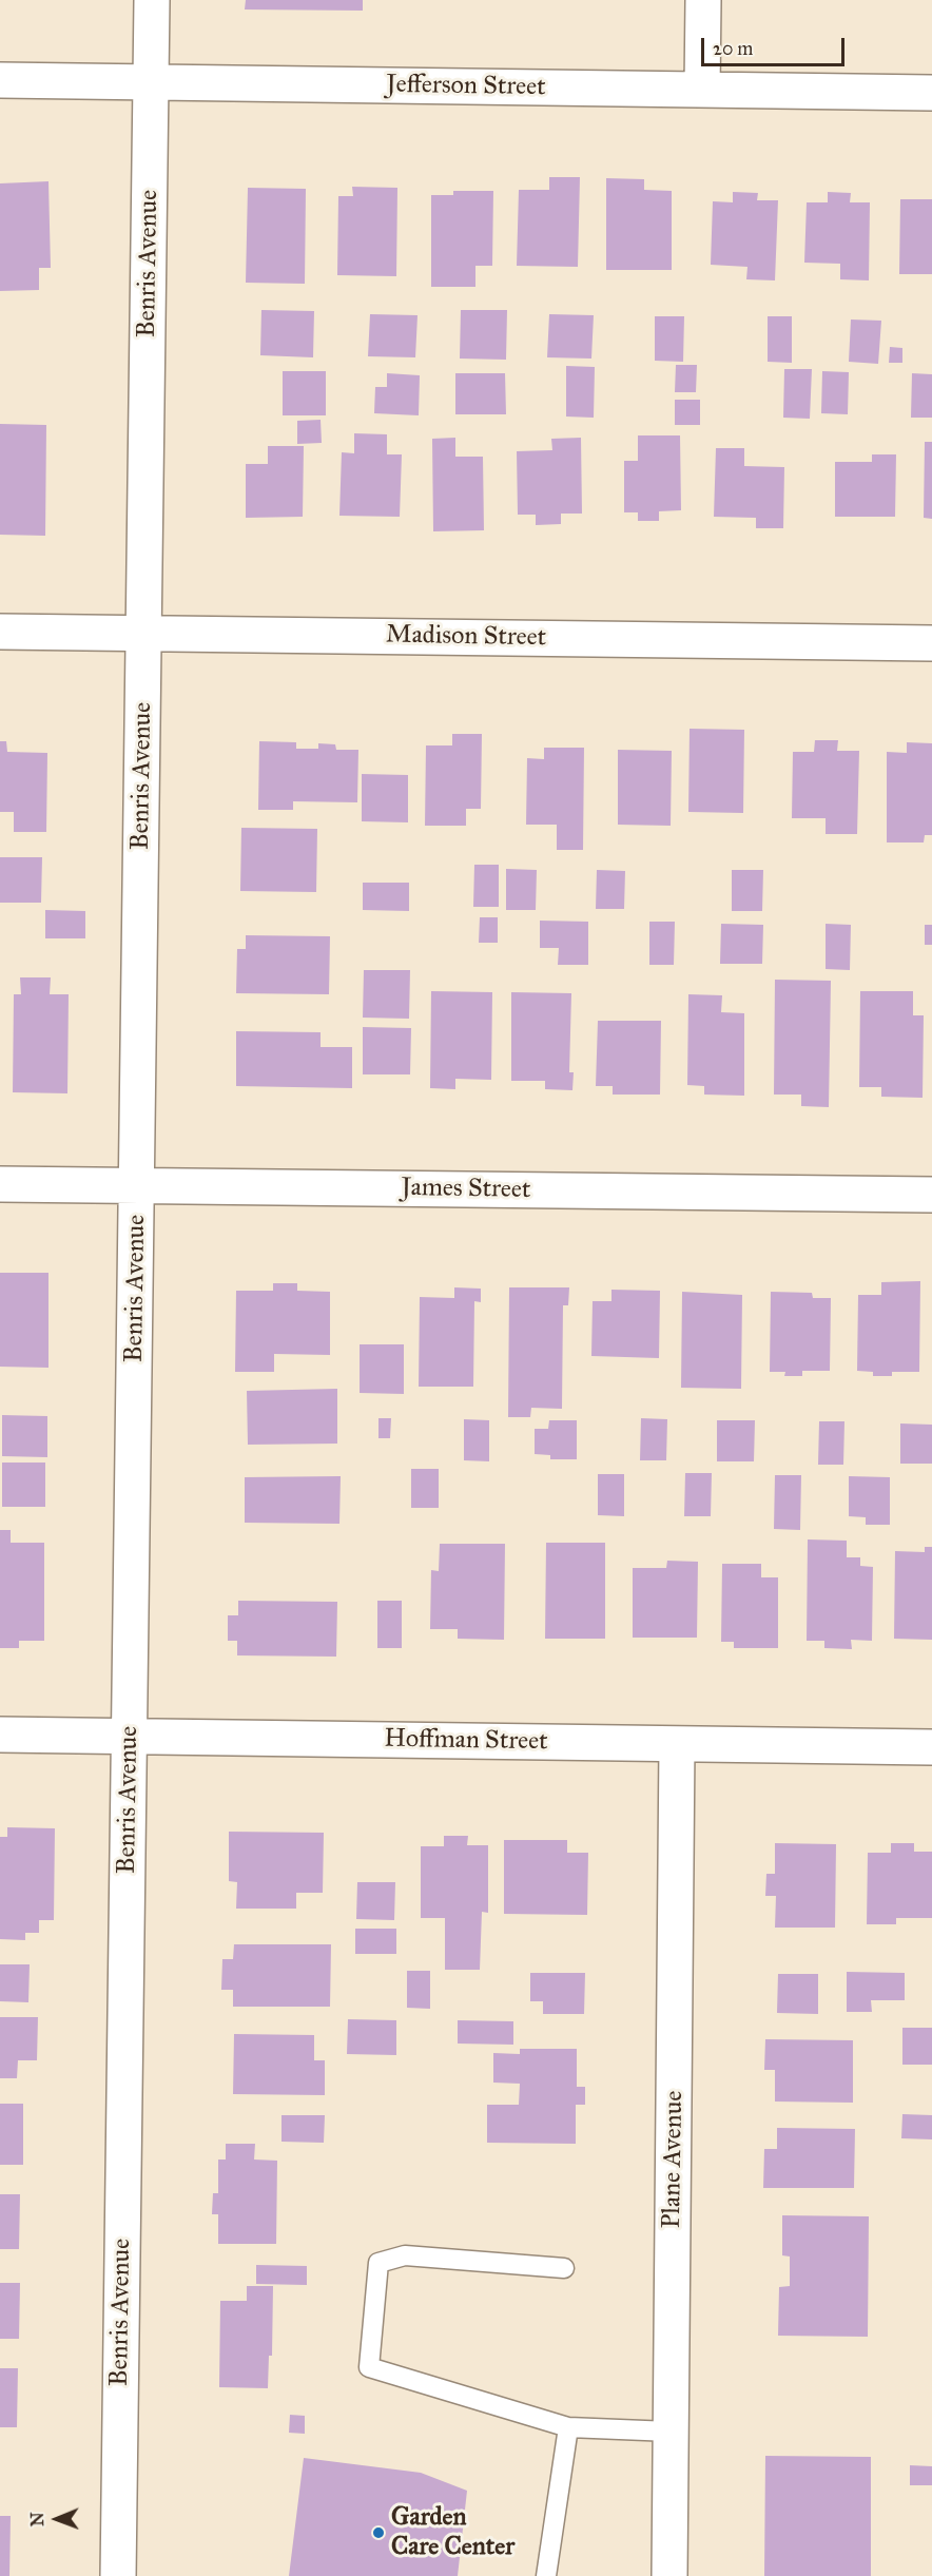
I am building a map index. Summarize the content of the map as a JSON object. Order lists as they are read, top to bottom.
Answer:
{
  "streets": {
    "street": [
      "Jefferson Street",
      "Benris Avenue",
      "Madison Street",
      "James Street",
      "Hoffman Street",
      "Plane Avenue"
    ]
  },
  "crossings": [
    ["Jefferson Street", "Benris Avenue"],
    ["Benris Avenue", "Madison Street"],
    ["Benris Avenue", "James Street"],
    ["Benris Avenue", "Hoffman Street"],
    ["Hoffman Street", "Plane Avenue"]
  ],
  "places": ["Garden Care Center"],
  "scale_bar": "20 m",
  "north": "left"
}
